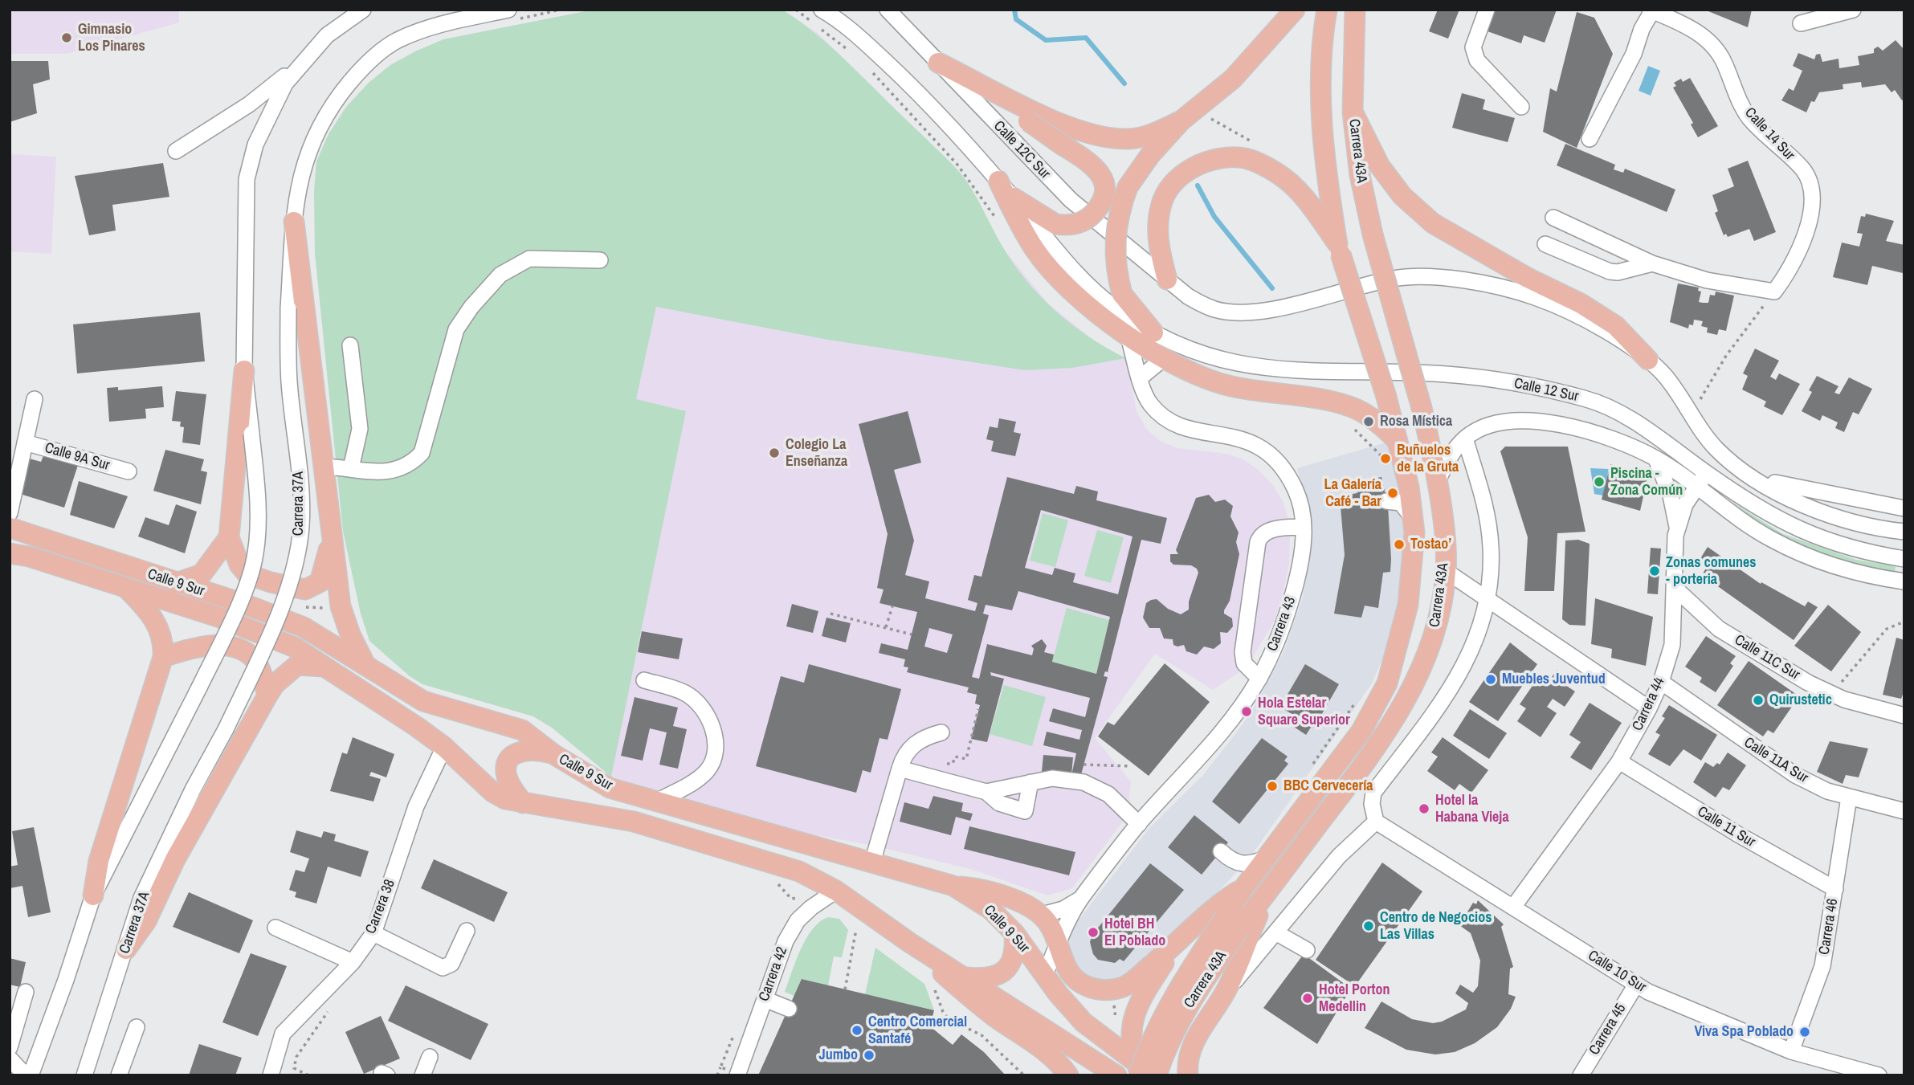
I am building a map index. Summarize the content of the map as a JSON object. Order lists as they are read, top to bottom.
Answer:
{
  "streets": {
    "main road": ["Carrera 43A", "Calle 9 Sur"],
    "street": [
      "Calle 14 Sur",
      "Calle 12C Sur",
      "Calle 12 Sur",
      "Calle 9A Sur",
      "Carrera 37A",
      "Carrera 43",
      "Calle 11C Sur",
      "Carrera 44",
      "Calle 11A Sur",
      "Calle 11 Sur",
      "Carrera 38",
      "Carrera 46",
      "Calle 10 Sur",
      "Carrera 42",
      "Carrera 45"
    ]
  },
  "crossings": [
    ["Carrera 43A", "Calle 9 Sur"],
    ["Carrera 43A", "Calle 10 Sur"],
    ["Calle 12 Sur", "Carrera 44"],
    ["Calle 9 Sur", "Carrera 43"],
    ["Calle 9 Sur", "Carrera 38"],
    ["Calle 9 Sur", "Carrera 42"],
    ["Calle 11C Sur", "Carrera 44"],
    ["Carrera 44", "Calle 11A Sur"],
    ["Carrera 44", "Calle 11 Sur"],
    ["Carrera 44", "Calle 10 Sur"],
    ["Calle 11A Sur", "Carrera 46"],
    ["Calle 11 Sur", "Carrera 46"],
    ["Carrera 46", "Calle 10 Sur"],
    ["Calle 10 Sur", "Carrera 45"]
  ],
  "places": [
    "Gimnasio Los Pinares",
    "Rosa Mística",
    "Colegio La Enseñanza",
    "Buñuelos de la Gruta",
    "Piscina - Zona Común",
    "La Galería Café - Bar",
    "Tostao’",
    "Zonas comunes - porteria",
    "Muebles Juventud",
    "Quirustetic",
    "Hola Estelar Square Superior",
    "BBC Cervecería",
    "Hotel la Habana Vieja",
    "Centro de Negocios Las Villas",
    "Hotel BH El Poblado",
    "Hotel Porton Medellin",
    "Centro Comercial Santafé",
    "Viva Spa Poblado",
    "Jumbo"
  ]
}
